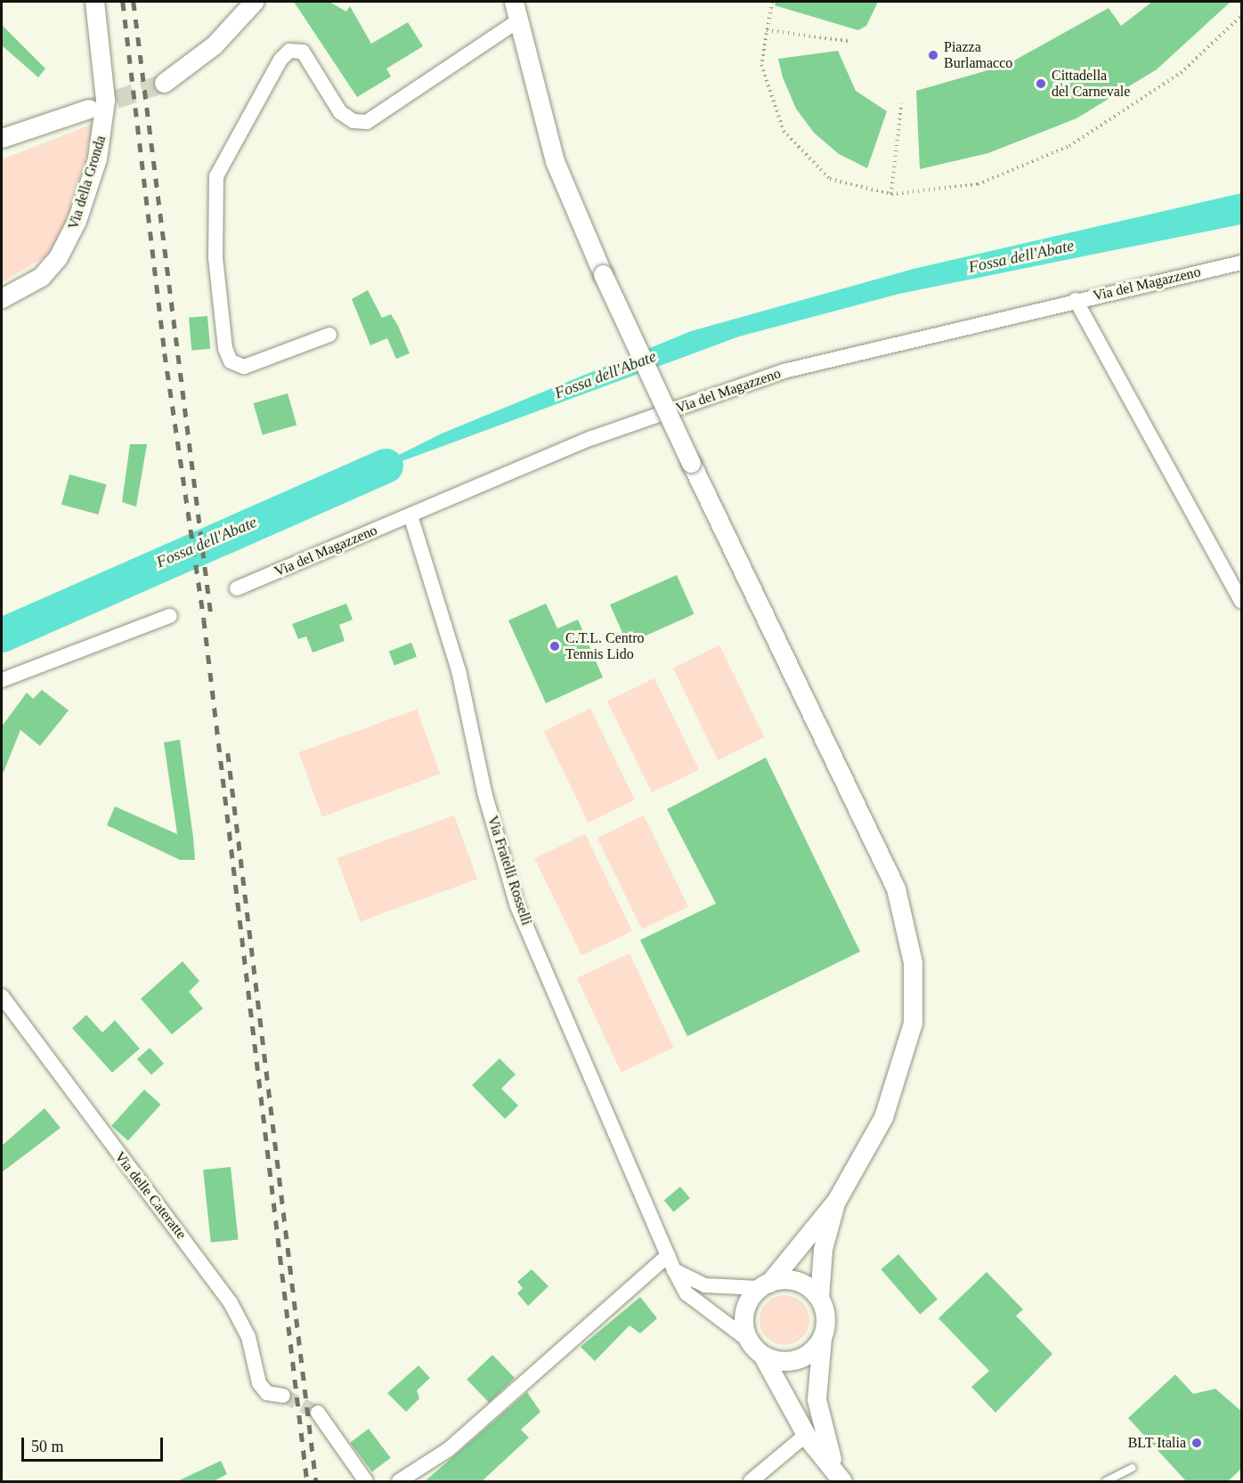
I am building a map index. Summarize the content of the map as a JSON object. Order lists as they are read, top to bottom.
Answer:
{
  "streets": {
    "street": [
      "Via della Gronda",
      "Via del Magazzeno",
      "Via Fratelli Rosselli",
      "Via delle Cateratte"
    ]
  },
  "crossings": [
    ["Via del Magazzeno", "Via Fratelli Rosselli"]
  ],
  "water": ["Fossa dell'Abate"],
  "places": [
    "Piazza Burlamacco",
    "Cittadella del Carnevale",
    "C.T.L. Centro Tennis Lido",
    "BLT Italia"
  ],
  "scale_bar": "50 m"
}
